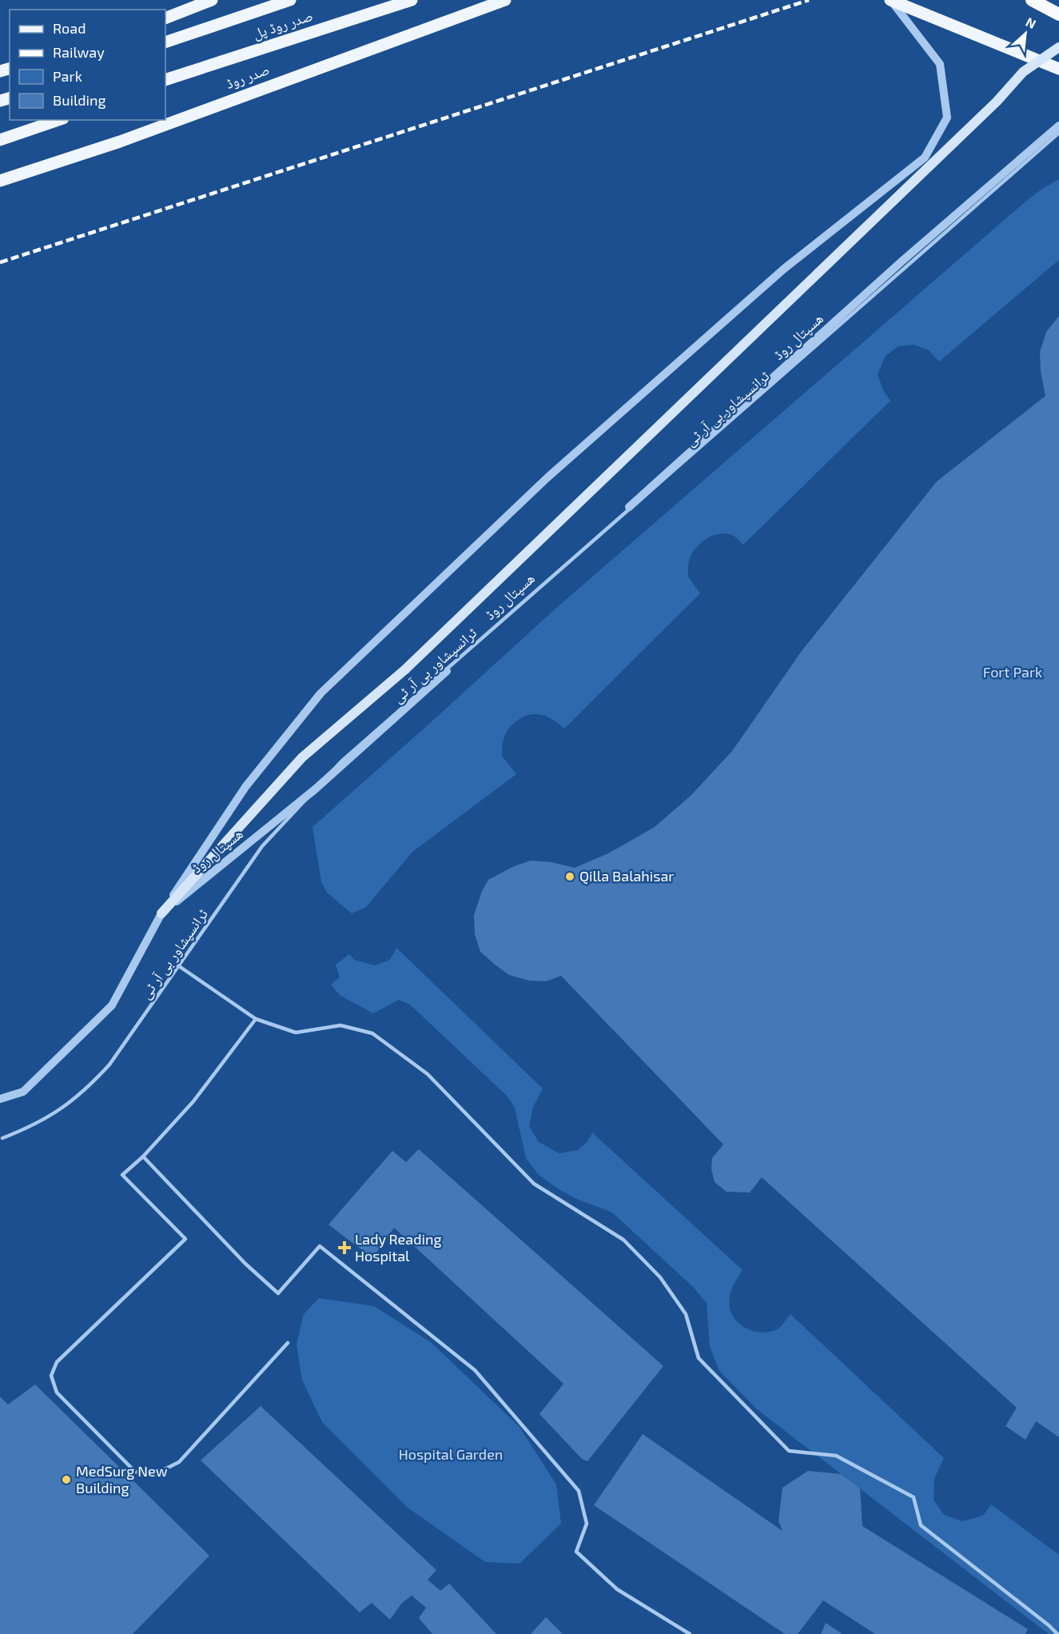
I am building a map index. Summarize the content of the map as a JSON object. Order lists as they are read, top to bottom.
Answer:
{
  "streets": {
    "main road": ["صدر روڈ پل", "صدر روڈ"],
    "street": ["ھسپتال روڈ"],
    "lane": ["ٹرانسپشاور بی آر ٹی"]
  },
  "parks": ["Fort Park", "Hospital Garden"],
  "places": {
    "other": ["Qilla Balahisar", "MedSurg New Building"],
    "health": ["Lady Reading Hospital"]
  },
  "legend": [
    "Road",
    "Railway",
    "Park",
    "Building"
  ],
  "north": "top right"
}
